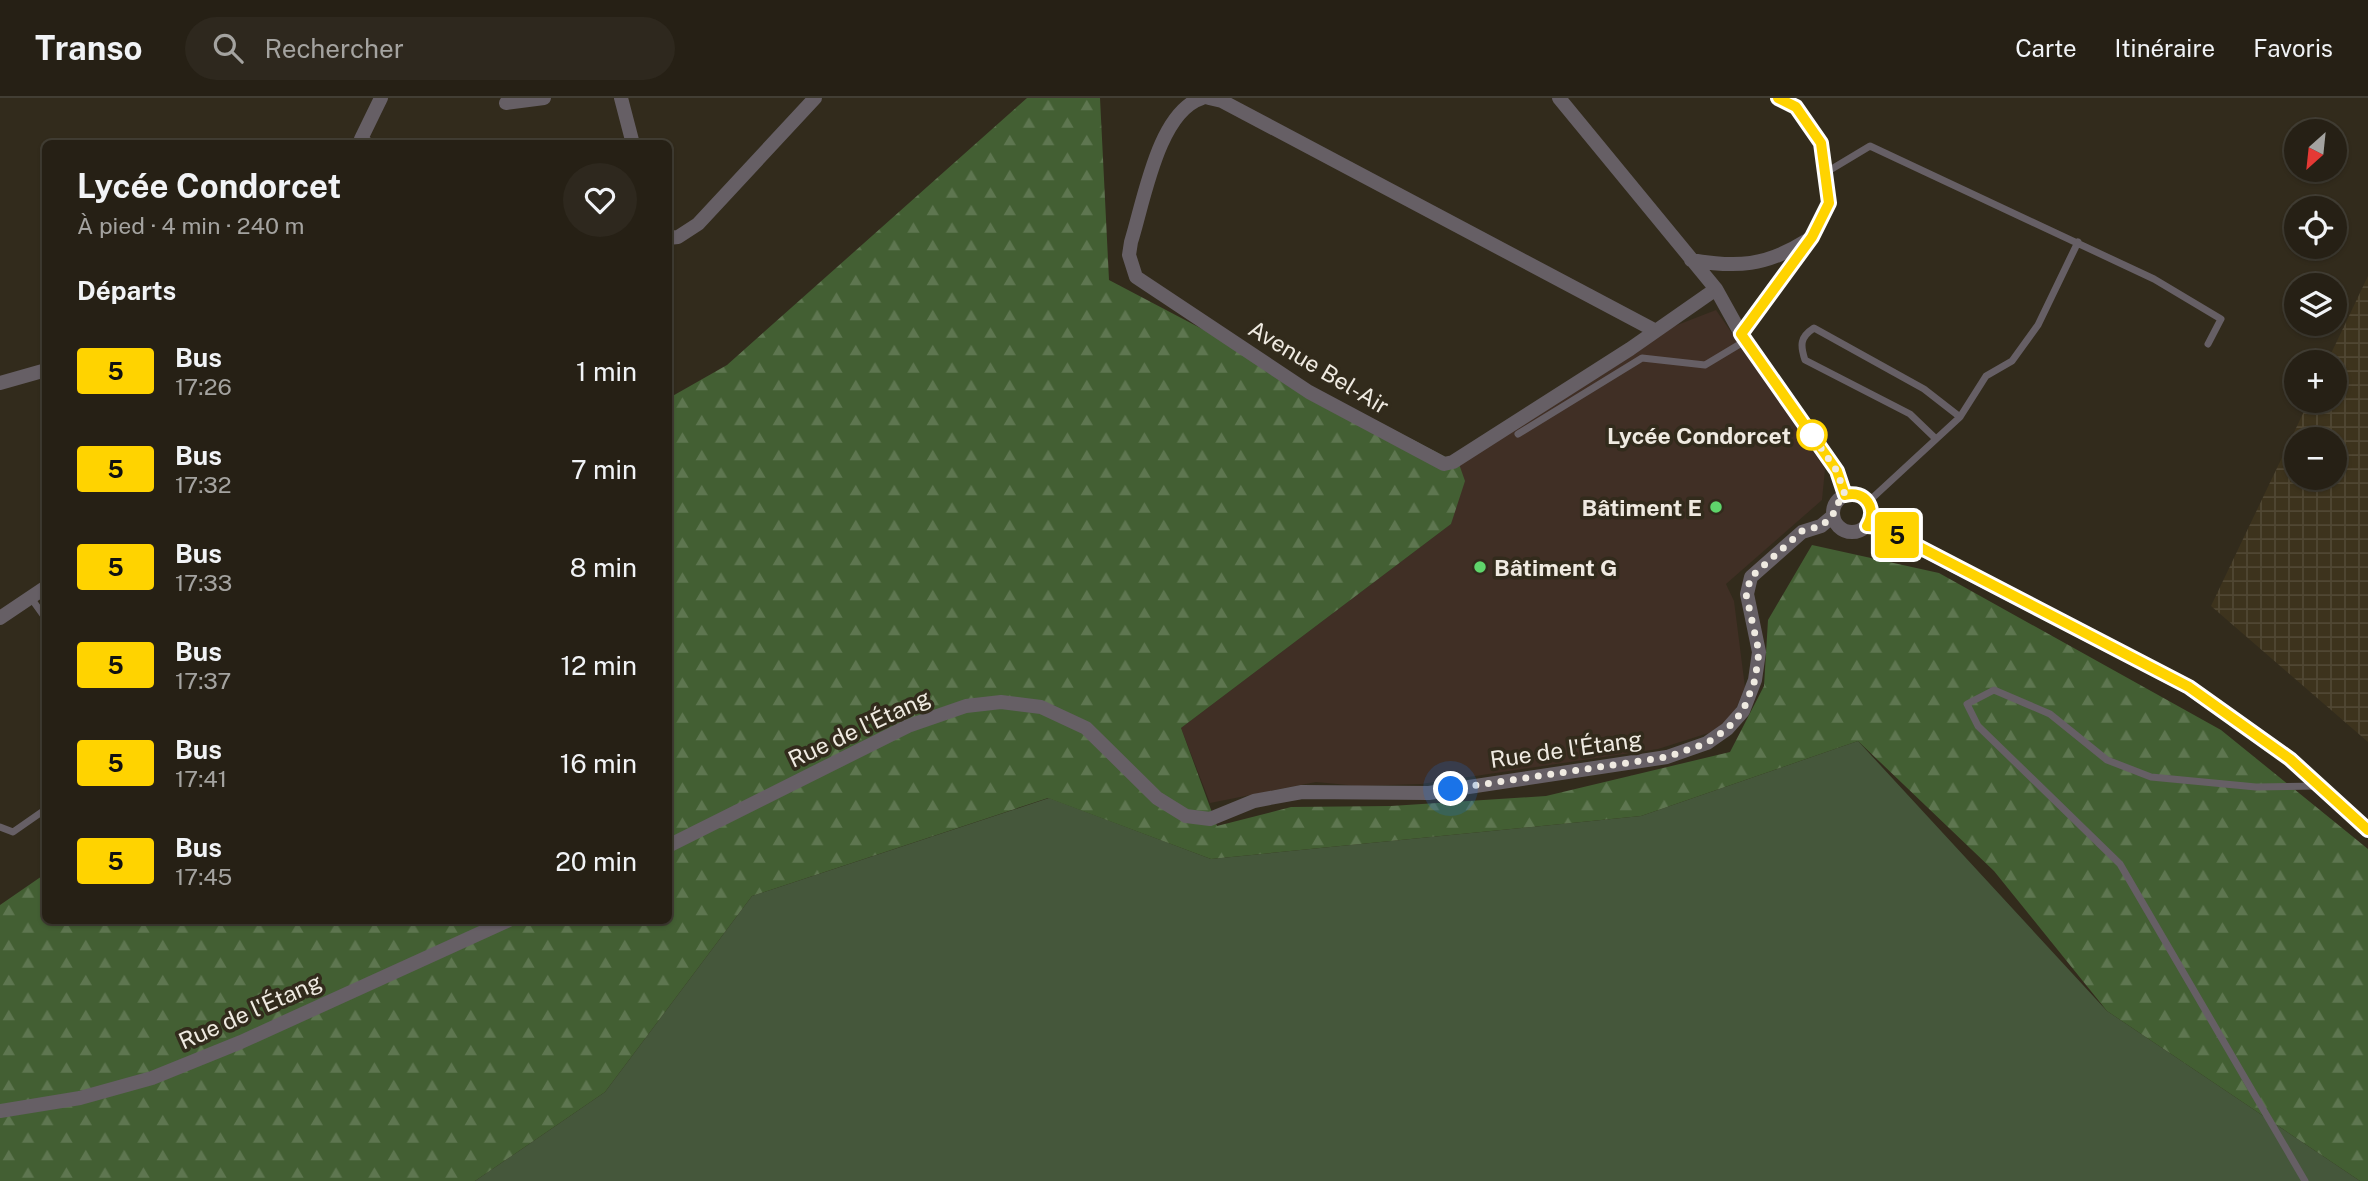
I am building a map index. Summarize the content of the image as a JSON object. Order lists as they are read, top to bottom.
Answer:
{
  "streets": {
    "street": ["Avenue Bel-Air", "Rue de l'Étang"]
  },
  "places": ["Lycée Condorcet", "Bâtiment E", "Bâtiment G"],
  "lines": ["bus line 5"],
  "north": "bottom left",
  "page": {
    "header": "Transo",
    "search": "Rechercher",
    "nav": ["Carte", "Itinéraire", "Favoris"],
    "on_map": "5",
    "map_buttons": ["+", "−"],
    "heading": [
      ["Lycée Condorcet", "À pied · 4 min · 240 m"],
      "Départs"
    ],
    "list": [
      {
        "mark": "5",
        "name": "Bus",
        "note": "17:26",
        "value": "1 min"
      },
      {
        "mark": "5",
        "name": "Bus",
        "note": "17:32",
        "value": "7 min"
      },
      {
        "mark": "5",
        "name": "Bus",
        "note": "17:33",
        "value": "8 min"
      },
      {
        "mark": "5",
        "name": "Bus",
        "note": "17:37",
        "value": "12 min"
      },
      {
        "mark": "5",
        "name": "Bus",
        "note": "17:41",
        "value": "16 min"
      },
      {
        "mark": "5",
        "name": "Bus",
        "note": "17:45",
        "value": "20 min"
      }
    ]
  }
}
